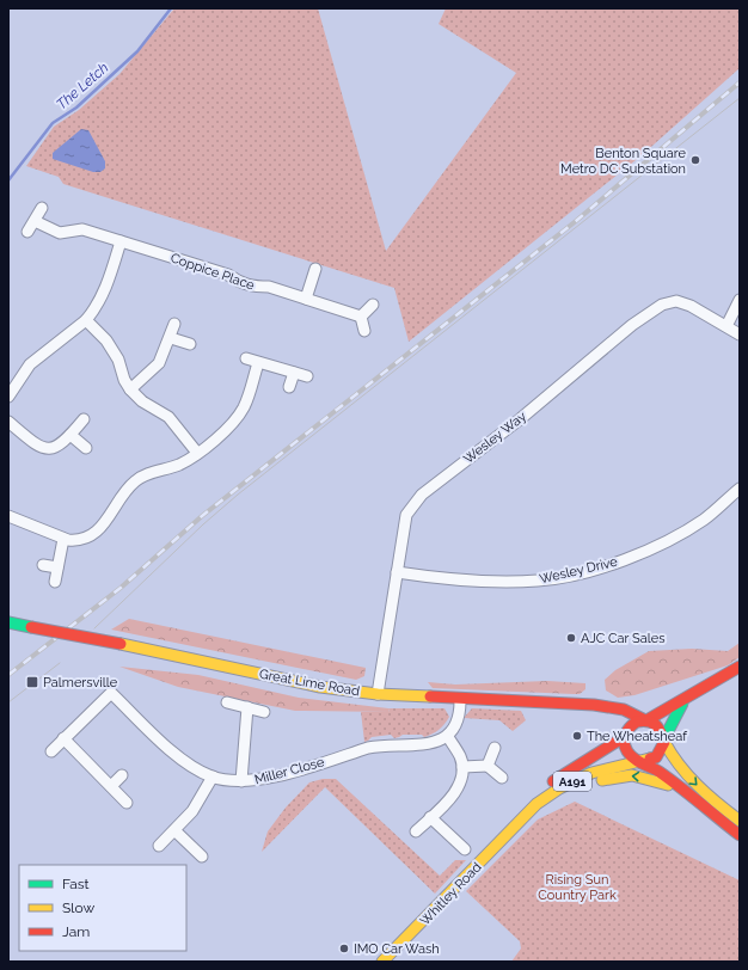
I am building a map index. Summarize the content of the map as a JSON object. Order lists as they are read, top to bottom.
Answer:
{
  "streets": {
    "main road": ["Great Lime Road", "A191", "Whitley Road"],
    "street": [
      "Coppice Place",
      "Wesley Way",
      "Wesley Drive",
      "Miller Close"
    ]
  },
  "crossings": [
    ["Wesley Way", "Wesley Drive"],
    ["Wesley Way", "Great Lime Road"],
    ["Great Lime Road", "A191"],
    ["Great Lime Road", "Whitley Road"],
    ["A191", "Whitley Road"]
  ],
  "water": ["The Letch"],
  "parks": ["Rising Sun Country Park"],
  "places": {
    "other": [
      "Benton Square Metro DC Substation",
      "AJC Car Sales",
      "The Wheatsheaf",
      "IMO Car Wash"
    ],
    "transit": ["Palmersville"]
  },
  "legend": ["Fast", "Slow", "Jam"]
}
